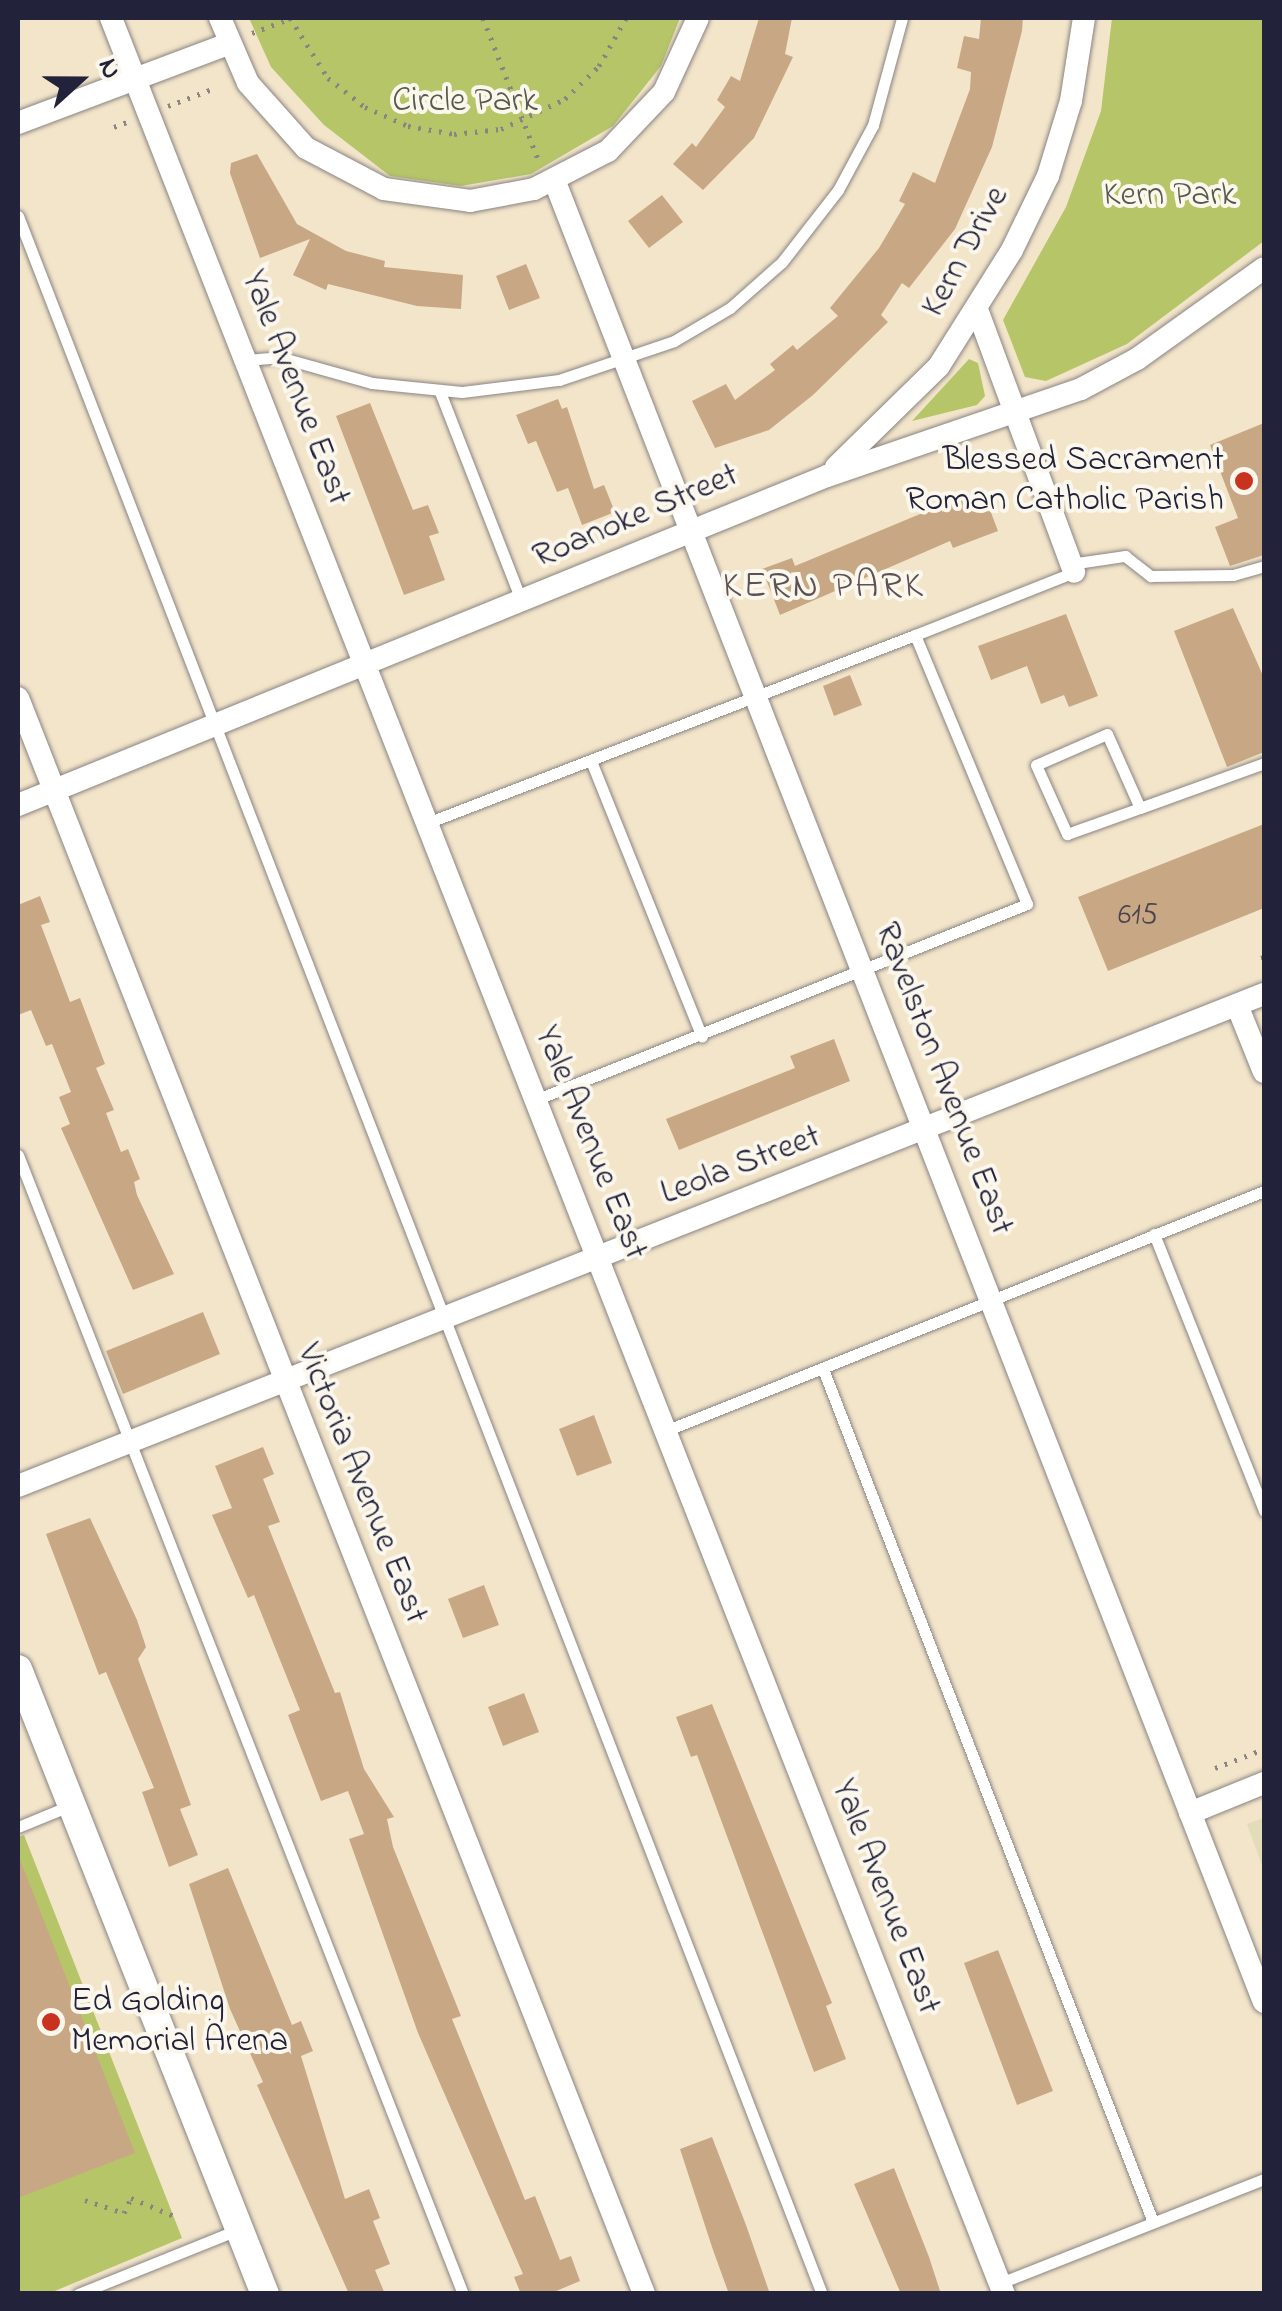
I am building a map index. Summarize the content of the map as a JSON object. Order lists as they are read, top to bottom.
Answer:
{
  "streets": {
    "street": [
      "Kern Drive",
      "Yale Avenue East",
      "Roanoke Street",
      "Ravelston Avenue East",
      "Leola Street",
      "Victoria Avenue East"
    ]
  },
  "crossings": [
    ["Kern Drive", "Roanoke Street"],
    ["Yale Avenue East", "Roanoke Street"],
    ["Yale Avenue East", "Leola Street"],
    ["Roanoke Street", "Ravelston Avenue East"],
    ["Roanoke Street", "Victoria Avenue East"],
    ["Ravelston Avenue East", "Leola Street"],
    ["Leola Street", "Victoria Avenue East"]
  ],
  "districts": ["KERN PARK"],
  "parks": ["Circle Park", "Kern Park"],
  "places": ["Blessed Sacrament Roman Catholic Parish", "Ed Golding Memorial Arena"],
  "house_numbers": ["615"],
  "north": "right"
}
